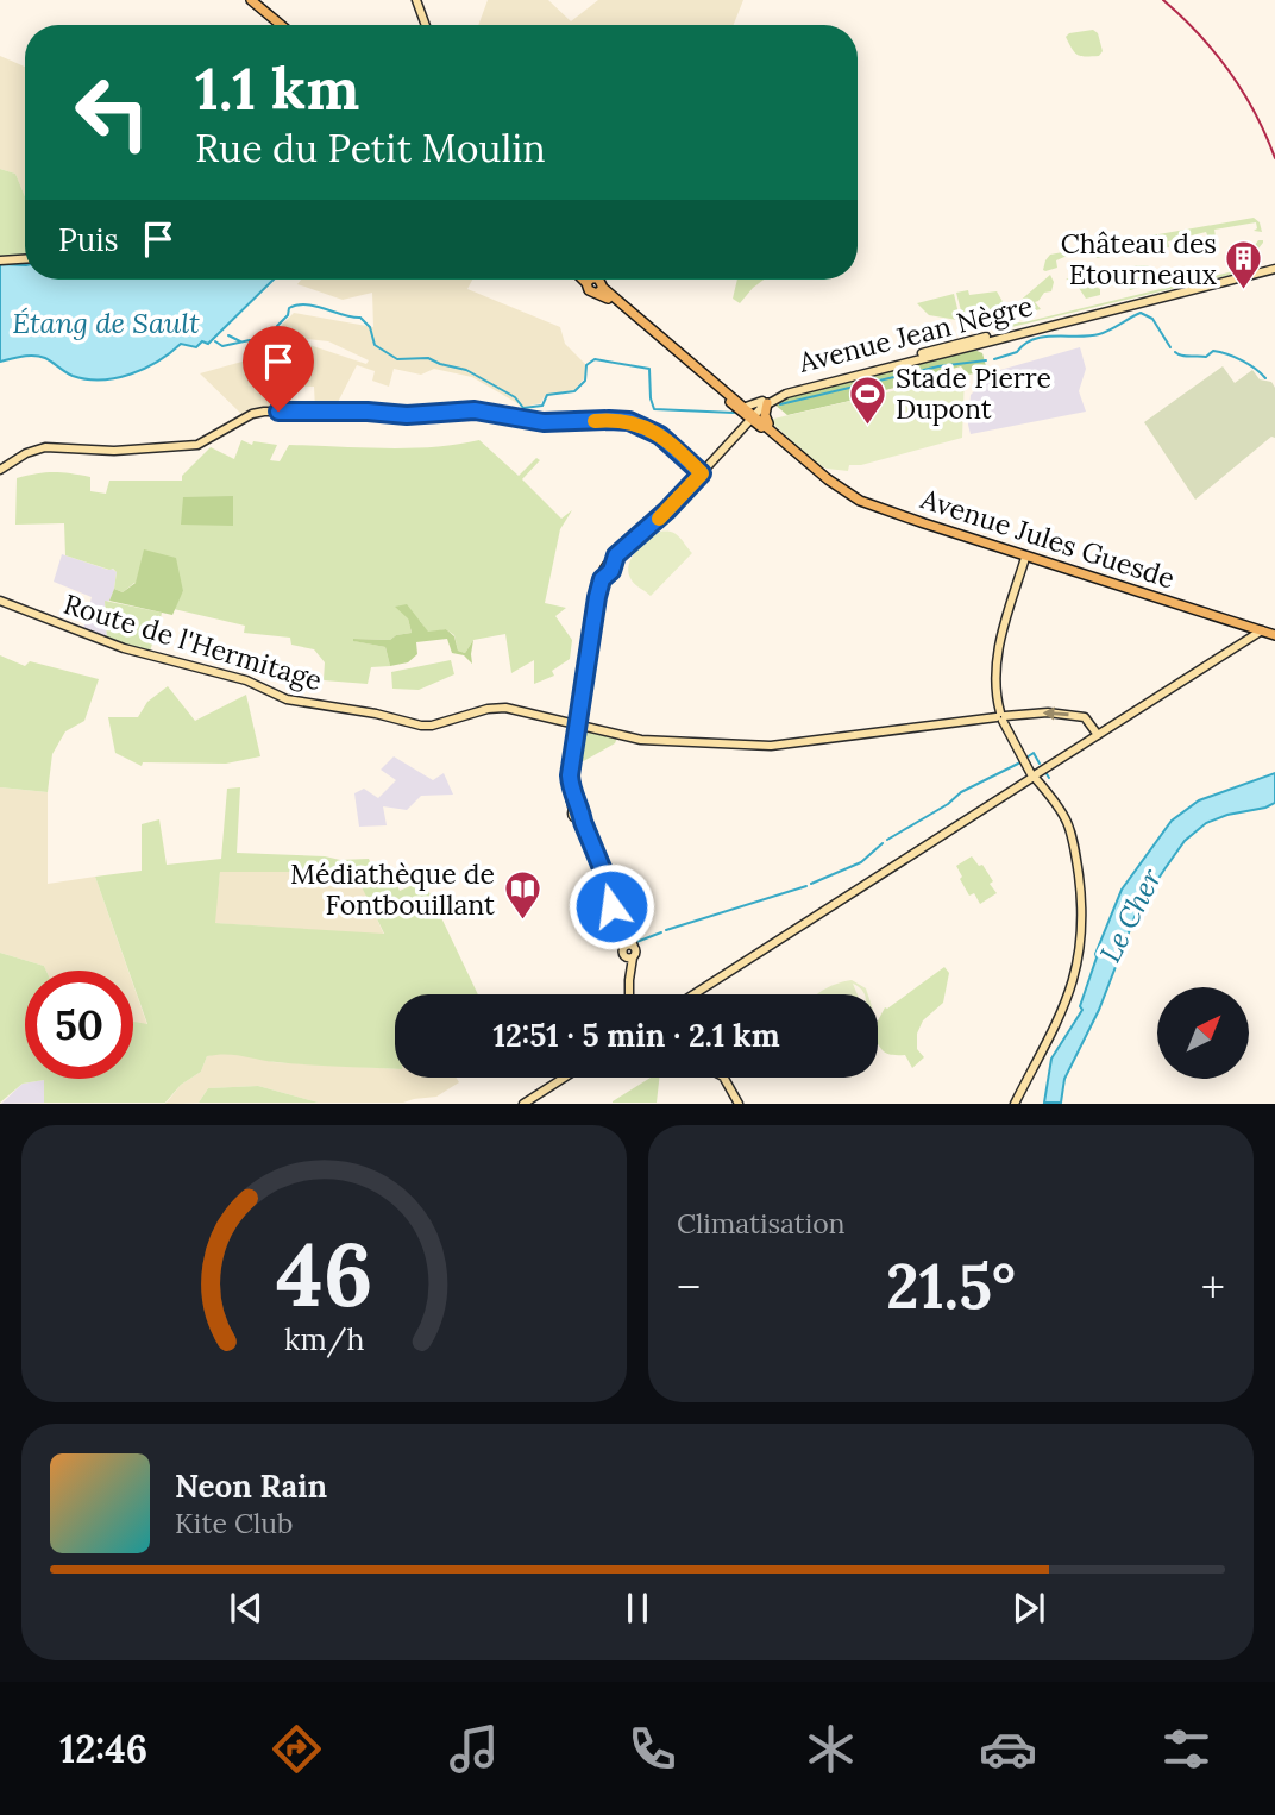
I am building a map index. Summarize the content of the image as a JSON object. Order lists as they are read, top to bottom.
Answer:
{
  "streets": {
    "main road": ["Avenue Jules Guesde"],
    "street": ["Avenue Jean Nègre", "Route de l'Hermitage"]
  },
  "crossings": [
    ["Avenue Jean Nègre", "Avenue Jules Guesde"],
    ["Avenue Jean Nègre", "Route de l'Hermitage"]
  ],
  "water": ["Étang de Sault", "Le Cher"],
  "places": {
    "building": ["Château des Etourneaux"],
    "sports": ["Stade Pierre Dupont"],
    "library": ["Médiathèque de Fontbouillant"]
  },
  "north": "top right",
  "page": {
    "turn": ["1.1 km", "Rue du Petit Moulin"],
    "then": "Puis",
    "limit": "50",
    "trip": "12:51 · 5 min · 2.1 km",
    "tile": "Climatisation",
    "heat": ["−", "21.5°", "+"],
    "song": ["Neon Rain", "Kite Club"],
    "tabs": "12:46",
    "gauge": ["46", "km/h"]
  }
}
